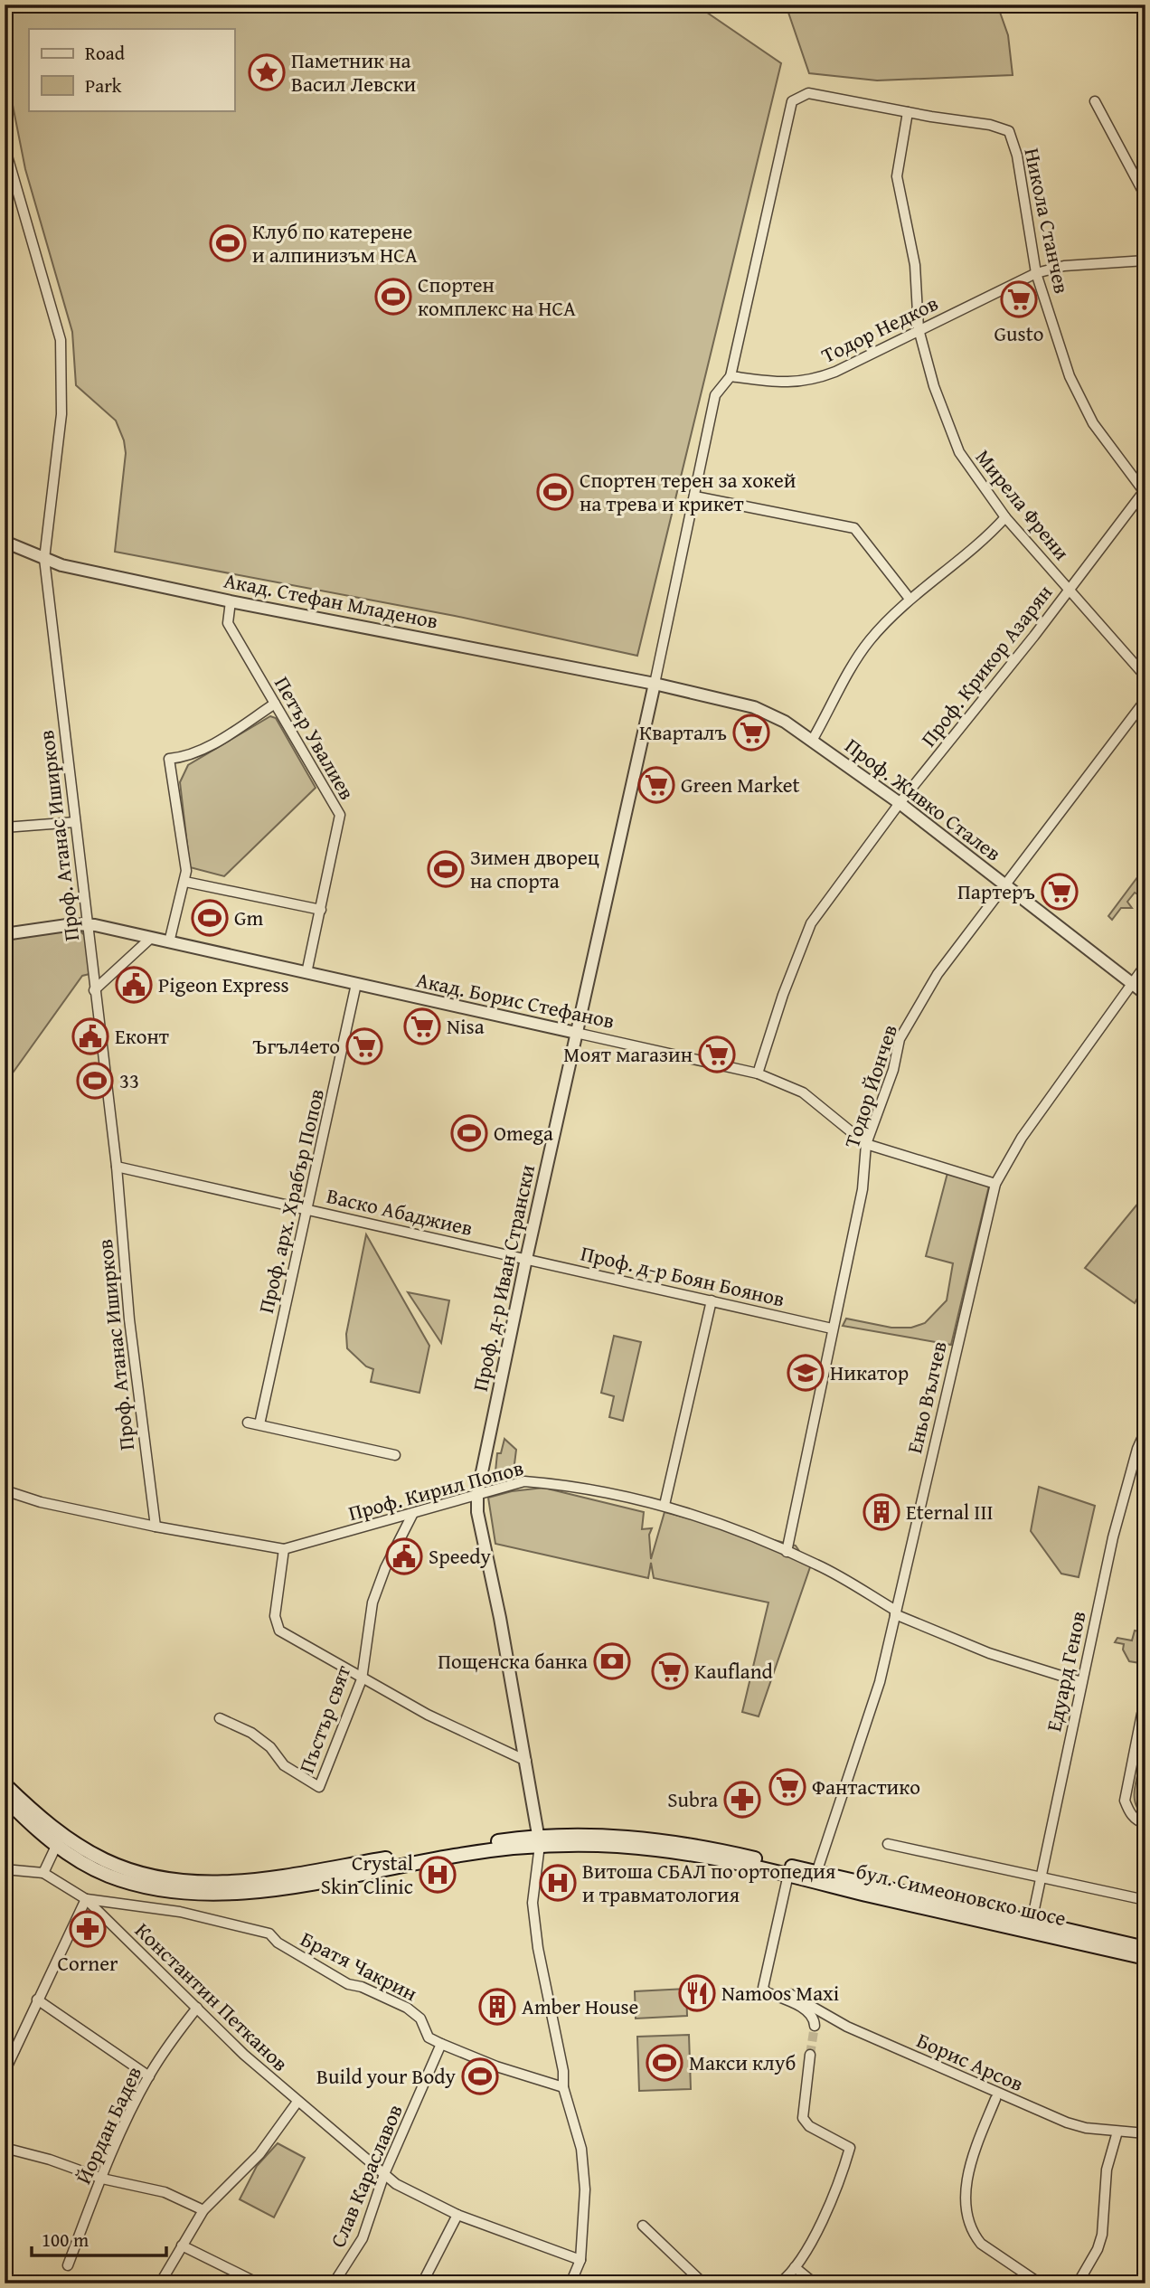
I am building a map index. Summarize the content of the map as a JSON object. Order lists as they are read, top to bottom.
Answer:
{
  "streets": {
    "main road": ["бул. Симеоновско шосе"],
    "street": [
      "Никола Станчев",
      "Тодор Недков",
      "Мирела Френи",
      "Акад. Стефан Младенов",
      "Проф. Крикор Азарян",
      "Петър Увалиев",
      "Проф. Живко Сталев",
      "Проф. Атанас Иширков",
      "Акад. Борис Стефанов",
      "Тодор Йончев",
      "Проф. арх. Храбър Попов",
      "Васко Абаджиев",
      "Проф. д-р Боян Боянов",
      "Проф. д-р Иван Странски",
      "Еньо Вълчев",
      "Проф. Кирил Попов",
      "Едуард Генов",
      "Пъстър свят",
      "Братя Чакрин",
      "Константин Петканов",
      "Борис Арсов",
      "Йордан Бадев",
      "Слав Караславов"
    ]
  },
  "crossings": [
    ["Никола Станчев", "Тодор Недков"],
    ["Никола Станчев", "Мирела Френи"],
    ["Никола Станчев", "Проф. Крикор Азарян"],
    ["Тодор Недков", "Мирела Френи"],
    ["Мирела Френи", "Проф. Крикор Азарян"],
    ["Акад. Стефан Младенов", "Петър Увалиев"],
    ["Акад. Стефан Младенов", "Проф. Живко Сталев"],
    ["Акад. Стефан Младенов", "Проф. Атанас Иширков"],
    ["Акад. Стефан Младенов", "Проф. д-р Иван Странски"],
    ["Проф. Крикор Азарян", "Проф. Живко Сталев"],
    ["Проф. Крикор Азарян", "Акад. Борис Стефанов"],
    ["Петър Увалиев", "Акад. Борис Стефанов"],
    ["Проф. Живко Сталев", "Тодор Йончев"],
    ["Проф. Живко Сталев", "Проф. д-р Иван Странски"],
    ["Проф. Живко Сталев", "Еньо Вълчев"],
    ["Проф. Атанас Иширков", "Акад. Борис Стефанов"],
    ["Проф. Атанас Иширков", "Васко Абаджиев"],
    ["Проф. Атанас Иширков", "Проф. Кирил Попов"],
    ["Акад. Борис Стефанов", "Тодор Йончев"],
    ["Акад. Борис Стефанов", "Проф. арх. Храбър Попов"],
    ["Акад. Борис Стефанов", "Проф. д-р Иван Странски"],
    ["Акад. Борис Стефанов", "Еньо Вълчев"],
    ["Тодор Йончев", "Проф. д-р Боян Боянов"],
    ["Тодор Йончев", "Проф. Кирил Попов"],
    ["Проф. арх. Храбър Попов", "Васко Абаджиев"],
    ["Васко Абаджиев", "Проф. д-р Боян Боянов"],
    ["Васко Абаджиев", "Проф. д-р Иван Странски"],
    ["Проф. д-р Боян Боянов", "Проф. д-р Иван Странски"],
    ["Проф. д-р Иван Странски", "Проф. Кирил Попов"],
    ["Проф. д-р Иван Странски", "бул. Симеоновско шосе"],
    ["Еньо Вълчев", "Проф. Кирил Попов"],
    ["Еньо Вълчев", "бул. Симеоновско шосе"],
    ["Проф. Кирил Попов", "Едуард Генов"],
    ["Проф. Кирил Попов", "Пъстър свят"],
    ["Едуард Генов", "бул. Симеоновско шосе"],
    ["Братя Чакрин", "Константин Петканов"],
    ["Братя Чакрин", "Слав Караславов"],
    ["Константин Петканов", "Йордан Бадев"],
    ["Константин Петканов", "Слав Караславов"]
  ],
  "places": {
    "place": ["Паметник на Васил Левски"],
    "sports": [
      "Клуб по катерене и алпинизъм НСА",
      "Спортен комплекс на НСА",
      "Спортен терен за хокей на трева и крикет",
      "Зимен дворец на спорта",
      "Gm",
      "33",
      "Omega",
      "Макси клуб",
      "Build your Body"
    ],
    "supermarket": [
      "Gusto",
      "Кварталъ",
      "Green Market",
      "Партеръ",
      "Nisa",
      "Ъгъл4ето",
      "Моят магазин",
      "Kaufland",
      "Фантастико"
    ],
    "public building": ["Pigeon Express", "Еконт", "Speedy"],
    "school or university": ["Никатор"],
    "building": ["Eternal III", "Amber House"],
    "bank": ["Пощенска банка"],
    "pharmacy": ["Subra", "Corner"],
    "hospital": ["Crystal Skin Clinic", "Витоша СБАЛ по ортопедия и травматология"],
    "restaurant": ["Namoos Maxi"]
  },
  "legend": ["Road", "Park"],
  "scale_bar": "100 m"
}
